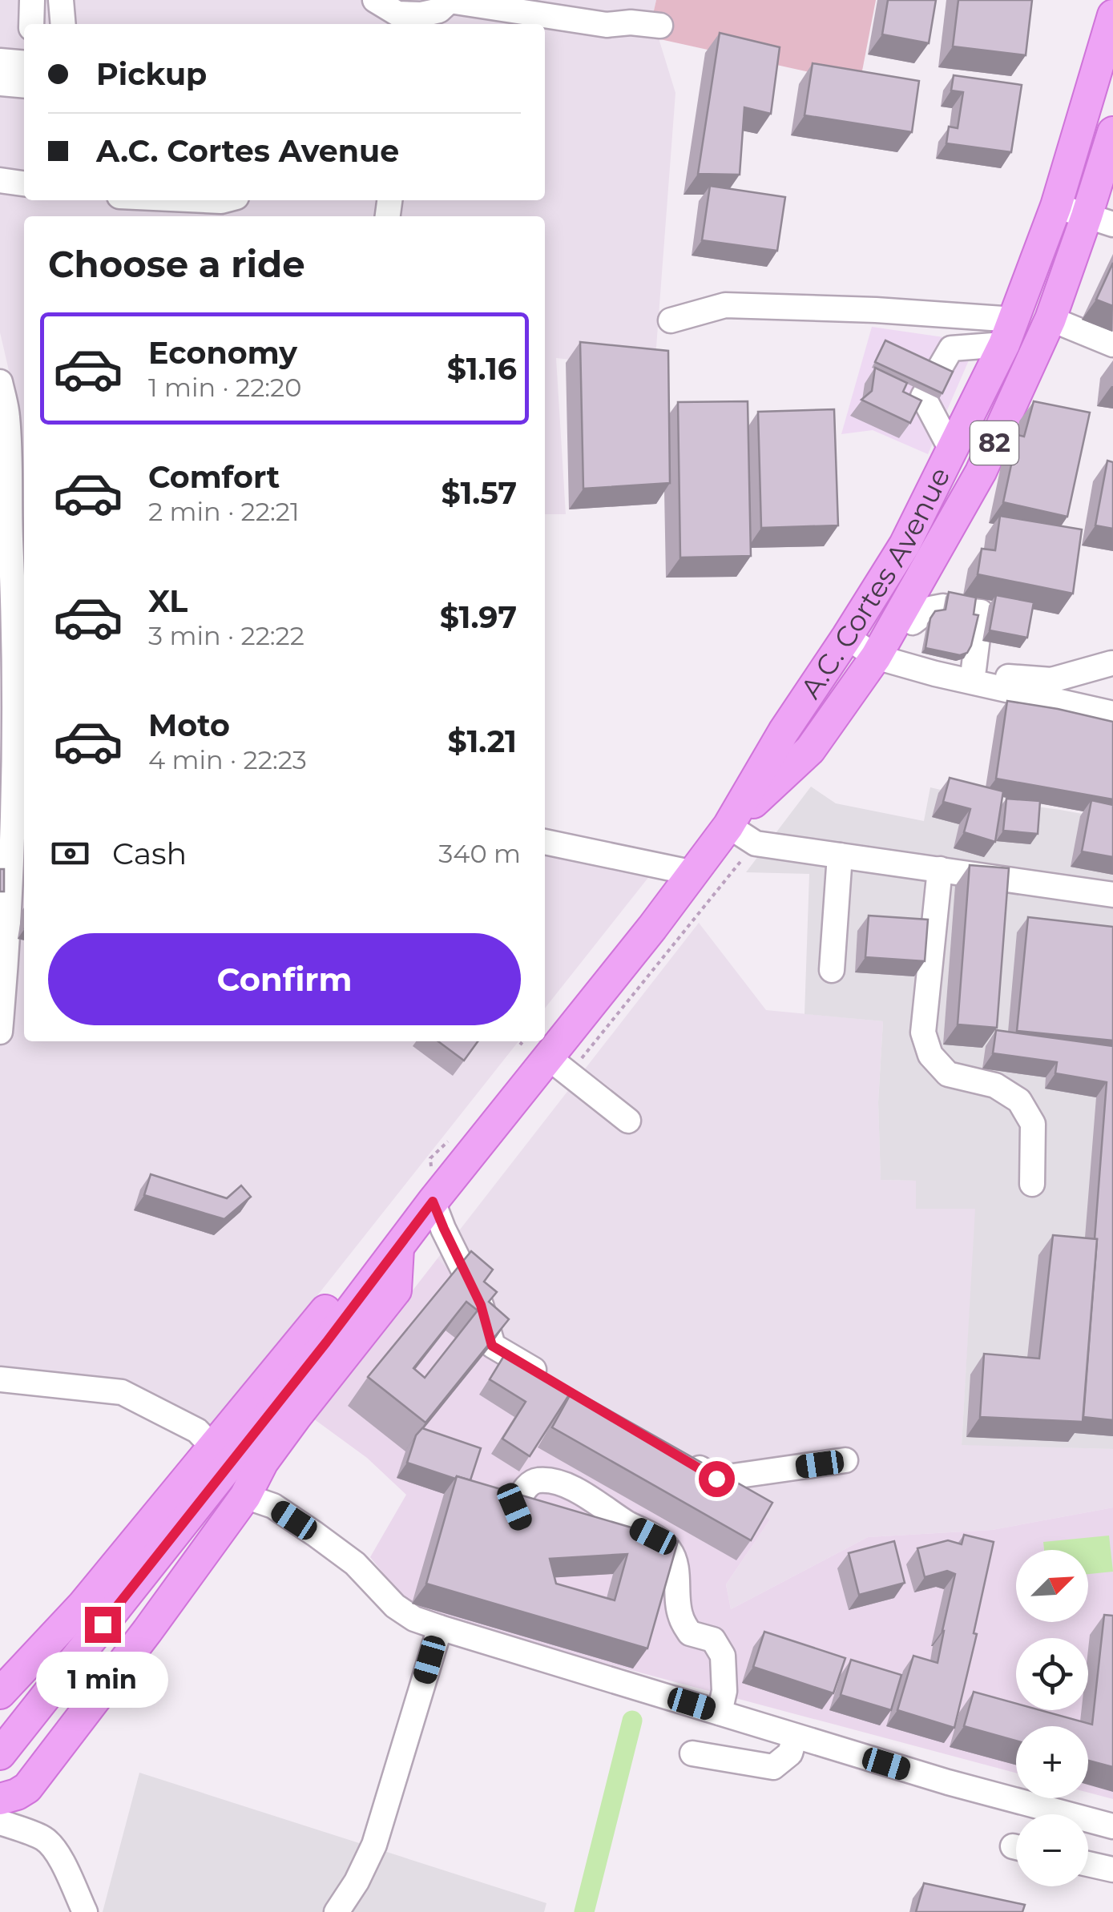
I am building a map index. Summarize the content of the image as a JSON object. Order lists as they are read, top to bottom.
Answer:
{
  "streets": {
    "main road": ["82", "A.C. Cortes Avenue"]
  },
  "north": "top right",
  "page": {
    "banner": ["Pickup", "A.C. Cortes Avenue"],
    "heading": "Choose a ride",
    "list": [
      {
        "name": "Economy",
        "note": "1 min · 22:20",
        "value": "$1.16"
      },
      {
        "name": "Comfort",
        "note": "2 min · 22:21",
        "value": "$1.57"
      },
      {
        "name": "XL",
        "note": "3 min · 22:22",
        "value": "$1.97"
      },
      {
        "name": "Moto",
        "note": "4 min · 22:23",
        "value": "$1.21"
      }
    ],
    "pay": ["Cash", "340 m"],
    "buttons": "Confirm",
    "map_buttons": ["+", "−"],
    "bubble": "1 min"
  }
}
